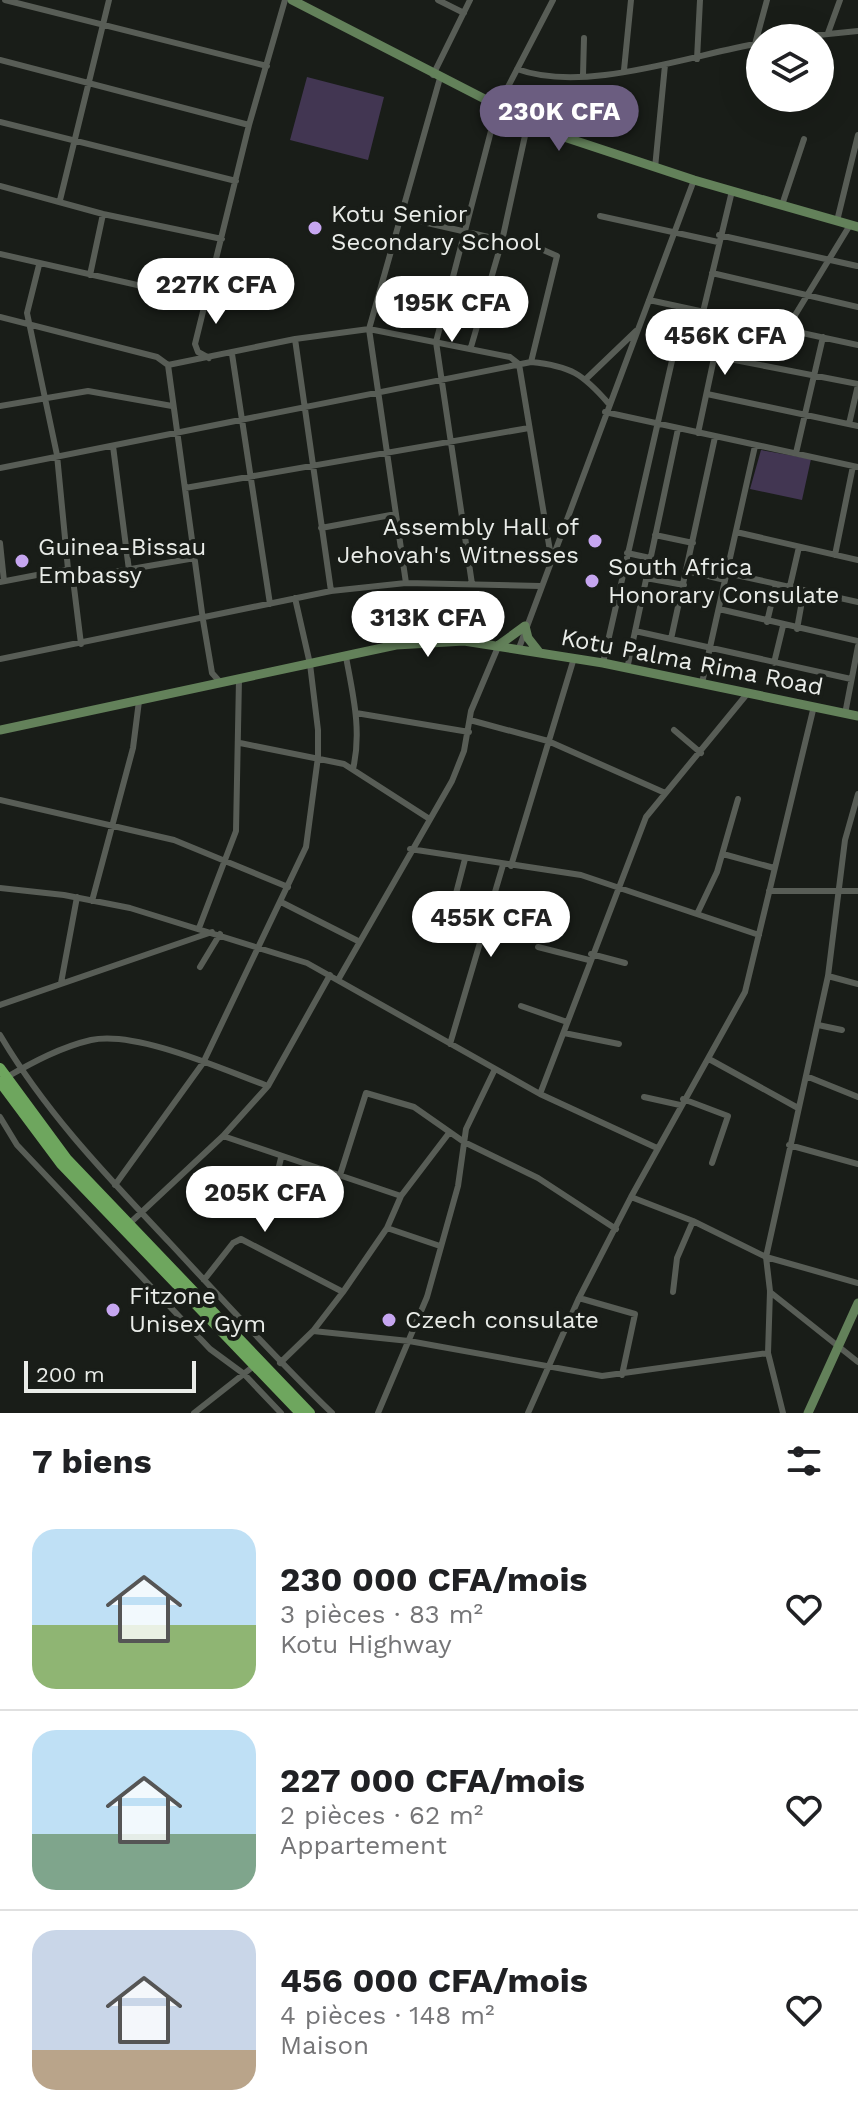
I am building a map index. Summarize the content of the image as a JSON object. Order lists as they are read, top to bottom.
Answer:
{
  "streets": {
    "street": ["Kotu Palma Rima Road"]
  },
  "places": [
    "Kotu Senior Secondary School",
    "Assembly Hall of Jehovah's Witnesses",
    "Guinea-Bissau Embassy",
    "South Africa Honorary Consulate",
    "Fitzone Unisex Gym",
    "Czech consulate"
  ],
  "scale_bar": "200 m",
  "page": {
    "price": [
      "230K CFA",
      "227K CFA",
      "195K CFA",
      "456K CFA",
      "313K CFA",
      "455K CFA",
      "205K CFA"
    ],
    "scale": "200 m",
    "heading": "7 biens",
    "list": [
      {
        "name": "230 000 CFA/mois",
        "note": "3 pièces · 83 m² · Kotu Highway"
      },
      {
        "name": "227 000 CFA/mois",
        "note": "2 pièces · 62 m² · Appartement"
      },
      {
        "name": "456 000 CFA/mois",
        "note": "4 pièces · 148 m² · Maison"
      }
    ]
  }
}
